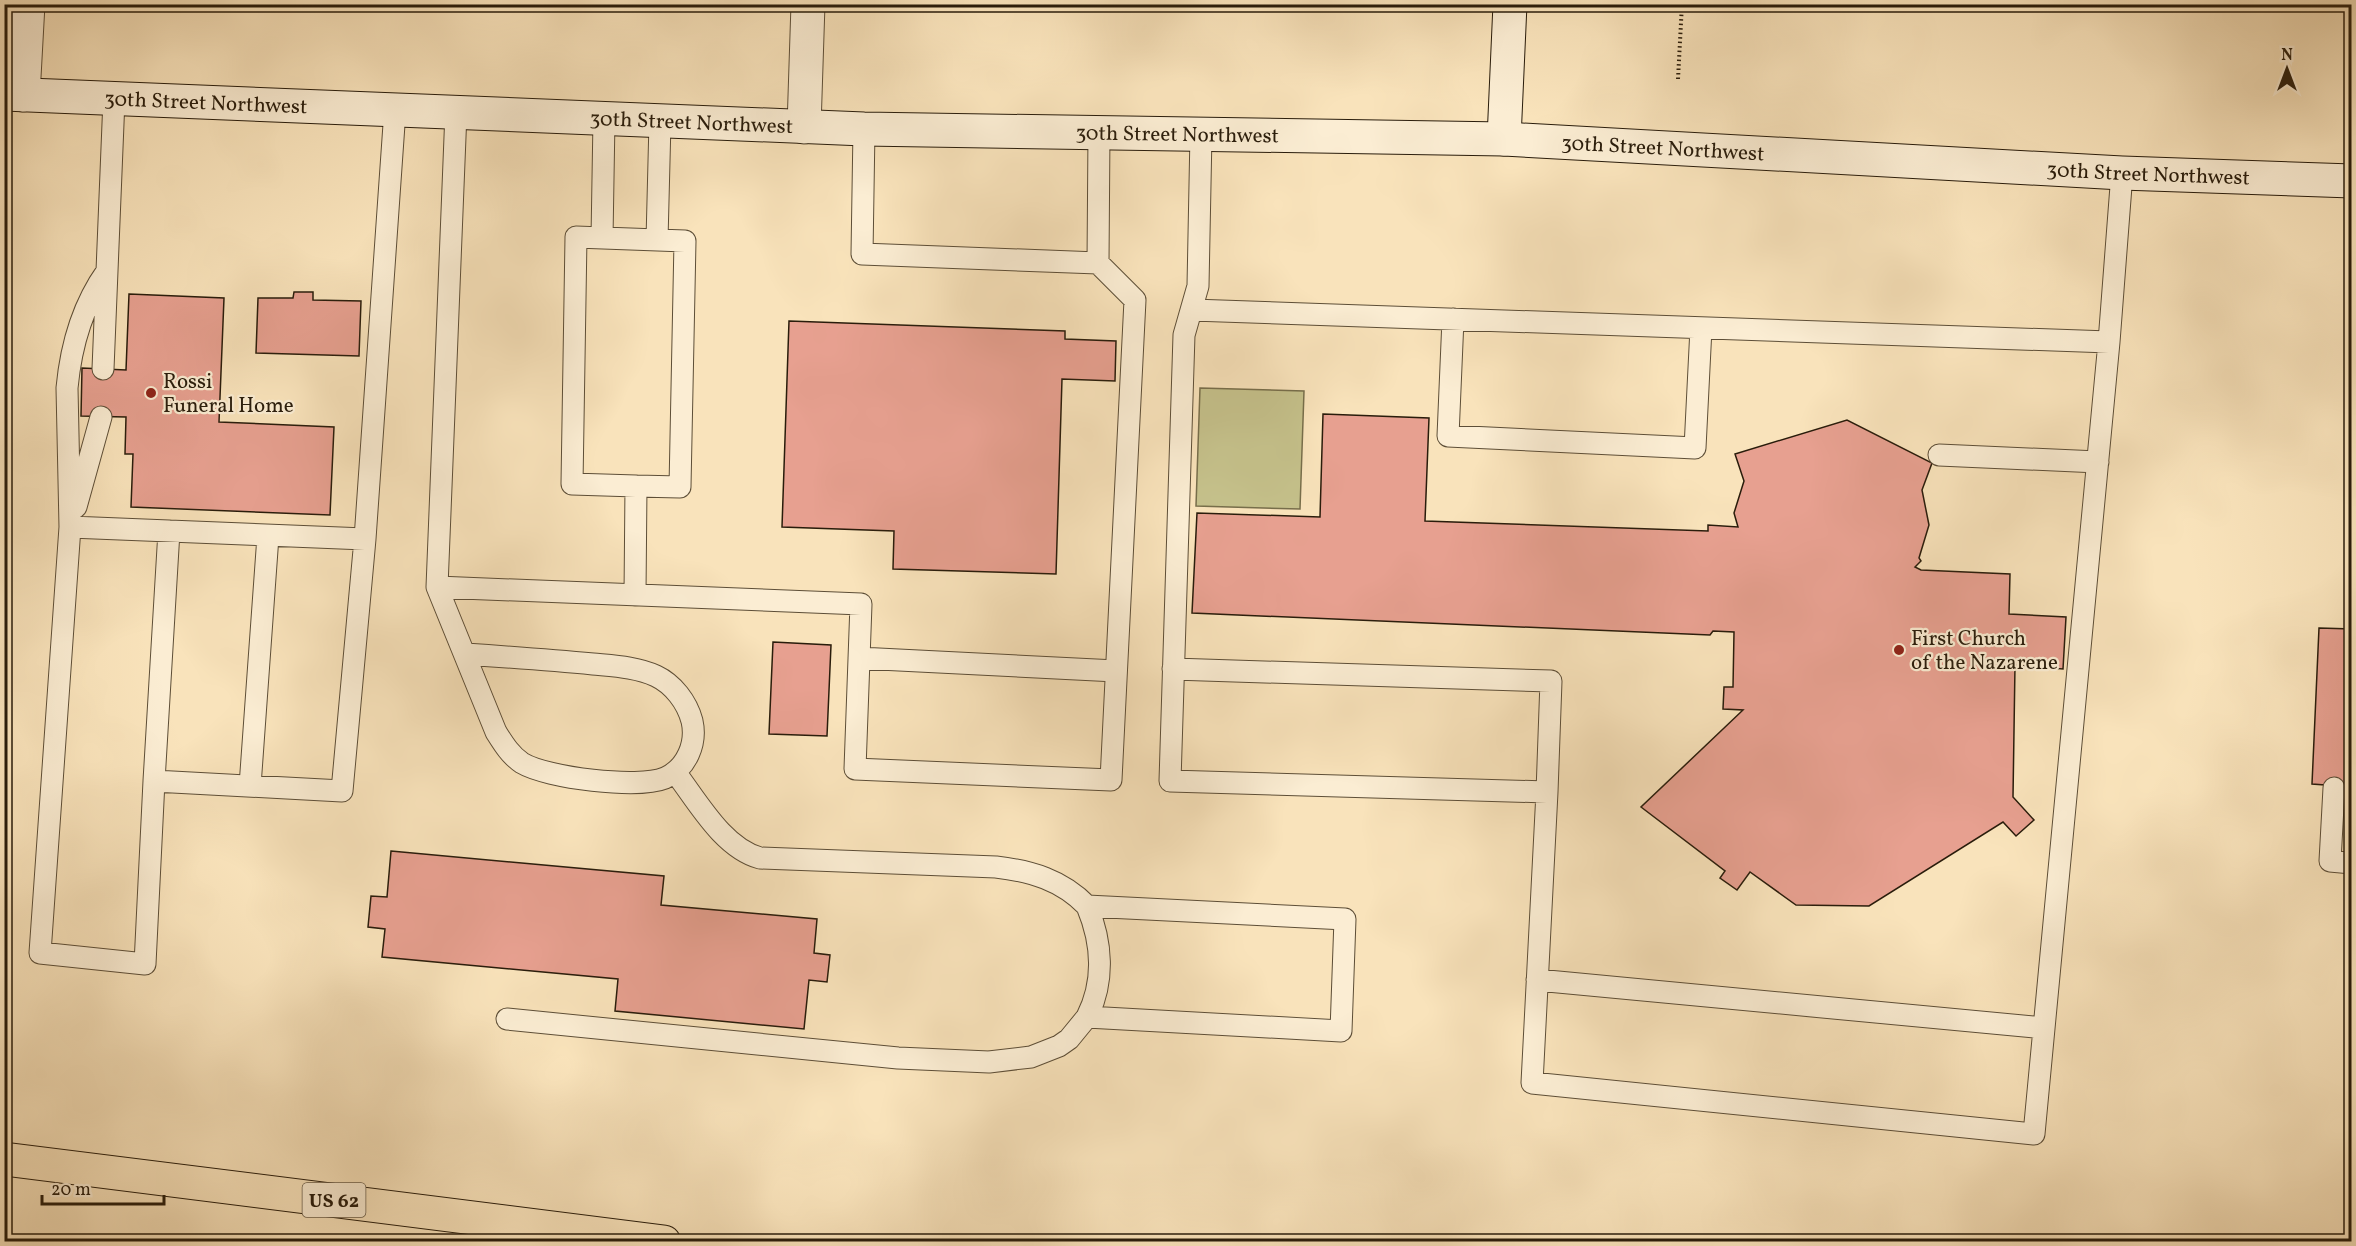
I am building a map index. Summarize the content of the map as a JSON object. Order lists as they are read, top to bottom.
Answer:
{
  "streets": {
    "highway": ["US 62"],
    "main road": ["30th Street Northwest"]
  },
  "places": ["Rossi Funeral Home", "First Church of the Nazarene"],
  "scale_bar": "20 m",
  "north": "top"
}
